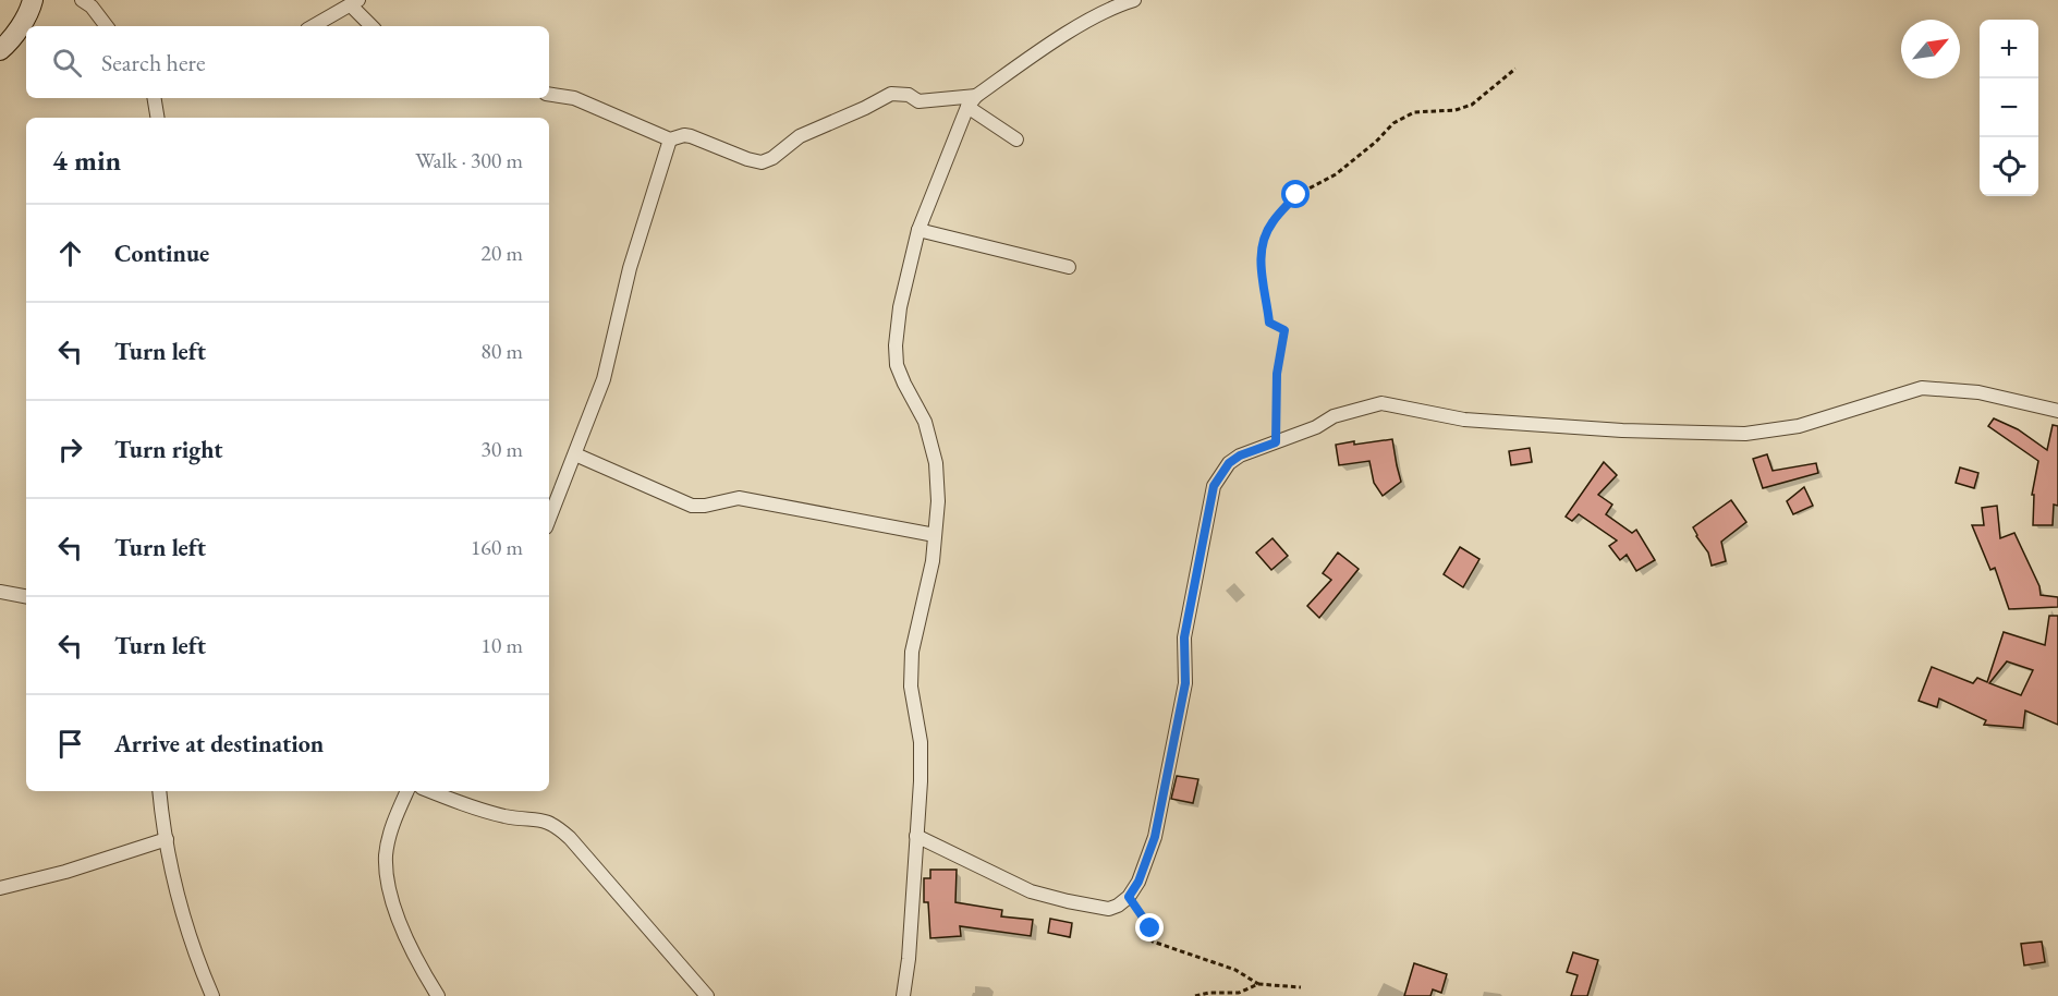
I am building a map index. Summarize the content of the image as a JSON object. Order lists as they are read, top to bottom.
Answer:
{
  "north": "top right",
  "page": {
    "map_buttons": ["+", "−"],
    "search": "Search here",
    "heading": ["4 min", "Walk · 300 m"],
    "list": [
      ["Continue", "20 m"],
      ["Turn left", "80 m"],
      ["Turn right", "30 m"],
      ["Turn left", "160 m"],
      ["Turn left", "10 m"],
      "Arrive at destination"
    ]
  }
}
